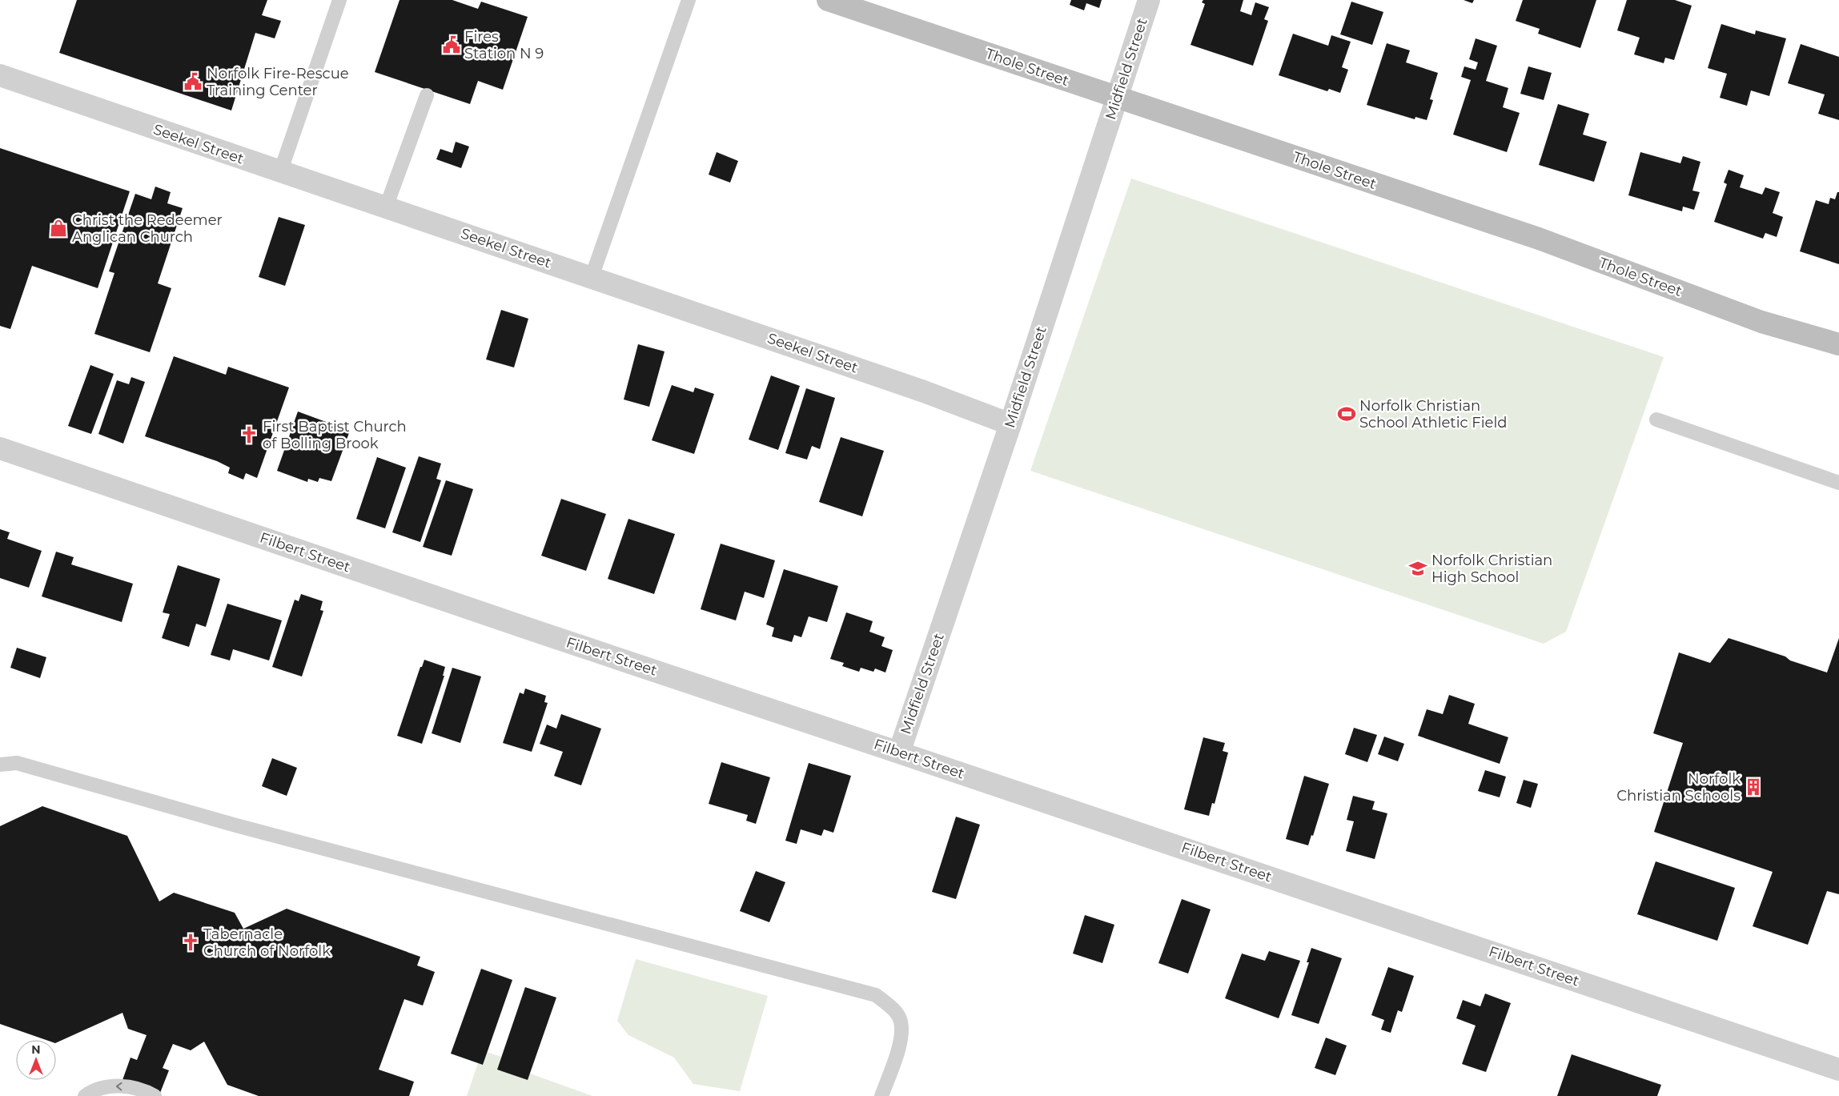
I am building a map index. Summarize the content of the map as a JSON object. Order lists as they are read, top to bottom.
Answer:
{
  "streets": {
    "street": [
      "Thole Street",
      "Midfield Street",
      "Seekel Street",
      "Filbert Street"
    ]
  },
  "crossings": [
    ["Thole Street", "Midfield Street"],
    ["Midfield Street", "Seekel Street"],
    ["Midfield Street", "Filbert Street"]
  ],
  "places": {
    "public building": ["Fires Station N 9", "Norfolk Fire-Rescue Training Center"],
    "shop": ["Christ the Redeemer Anglican Church"],
    "sports": ["Norfolk Christian School Athletic Field"],
    "church": ["First Baptist Church of Bolling Brook", "Tabernacle Church of Norfolk"],
    "school or university": ["Norfolk Christian High School"],
    "building": ["Norfolk Christian Schools"]
  },
  "north": "top"
}
